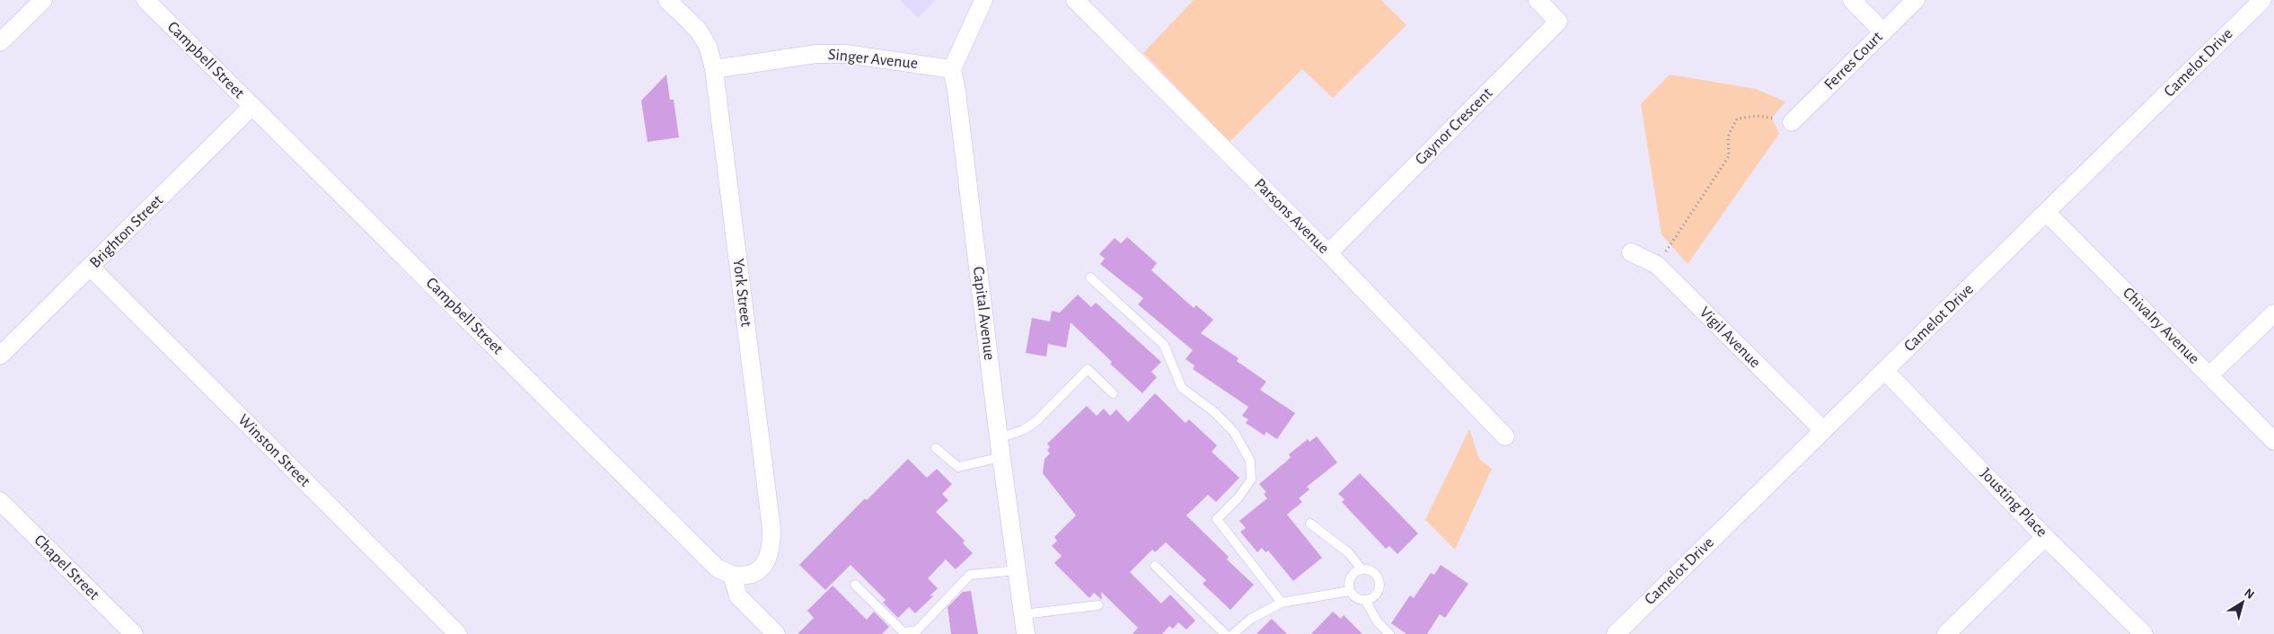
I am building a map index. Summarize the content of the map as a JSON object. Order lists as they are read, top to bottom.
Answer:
{
  "streets": {
    "street": [
      "Singer Avenue",
      "Campbell Street",
      "Ferres Court",
      "Camelot Drive",
      "Gaynor Crescent",
      "Parsons Avenue",
      "Brighton Street",
      "York Street",
      "Capital Avenue",
      "Chivalry Avenue",
      "Vigil Avenue",
      "Winston Street",
      "Jousting Place",
      "Chapel Street"
    ]
  },
  "crossings": [
    ["Singer Avenue", "York Street"],
    ["Singer Avenue", "Capital Avenue"],
    ["Campbell Street", "Brighton Street"],
    ["Campbell Street", "York Street"],
    ["Camelot Drive", "Chivalry Avenue"],
    ["Camelot Drive", "Vigil Avenue"],
    ["Camelot Drive", "Jousting Place"],
    ["Gaynor Crescent", "Parsons Avenue"],
    ["Brighton Street", "Winston Street"]
  ],
  "north": "top right"
}
